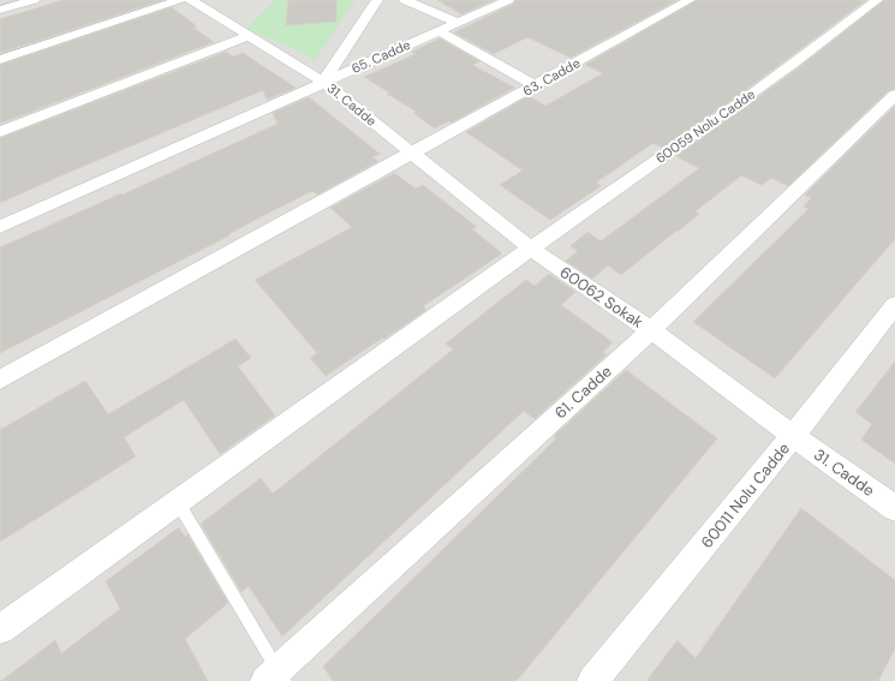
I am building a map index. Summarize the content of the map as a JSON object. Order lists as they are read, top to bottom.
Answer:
{
  "streets": {
    "street": [
      "65. Cadde",
      "63. Cadde",
      "31. Cadde",
      "60059 Nolu Cadde",
      "60062 Sokak",
      "61. Cadde",
      "60011 Nolu Cadde"
    ]
  },
  "crossings": [
    ["65. Cadde", "31. Cadde"],
    ["63. Cadde", "31. Cadde"],
    ["63. Cadde", "60062 Sokak"],
    ["31. Cadde", "60062 Sokak"],
    ["31. Cadde", "60011 Nolu Cadde"],
    ["60059 Nolu Cadde", "60062 Sokak"],
    ["60062 Sokak", "61. Cadde"],
    ["60062 Sokak", "60011 Nolu Cadde"]
  ]
}
